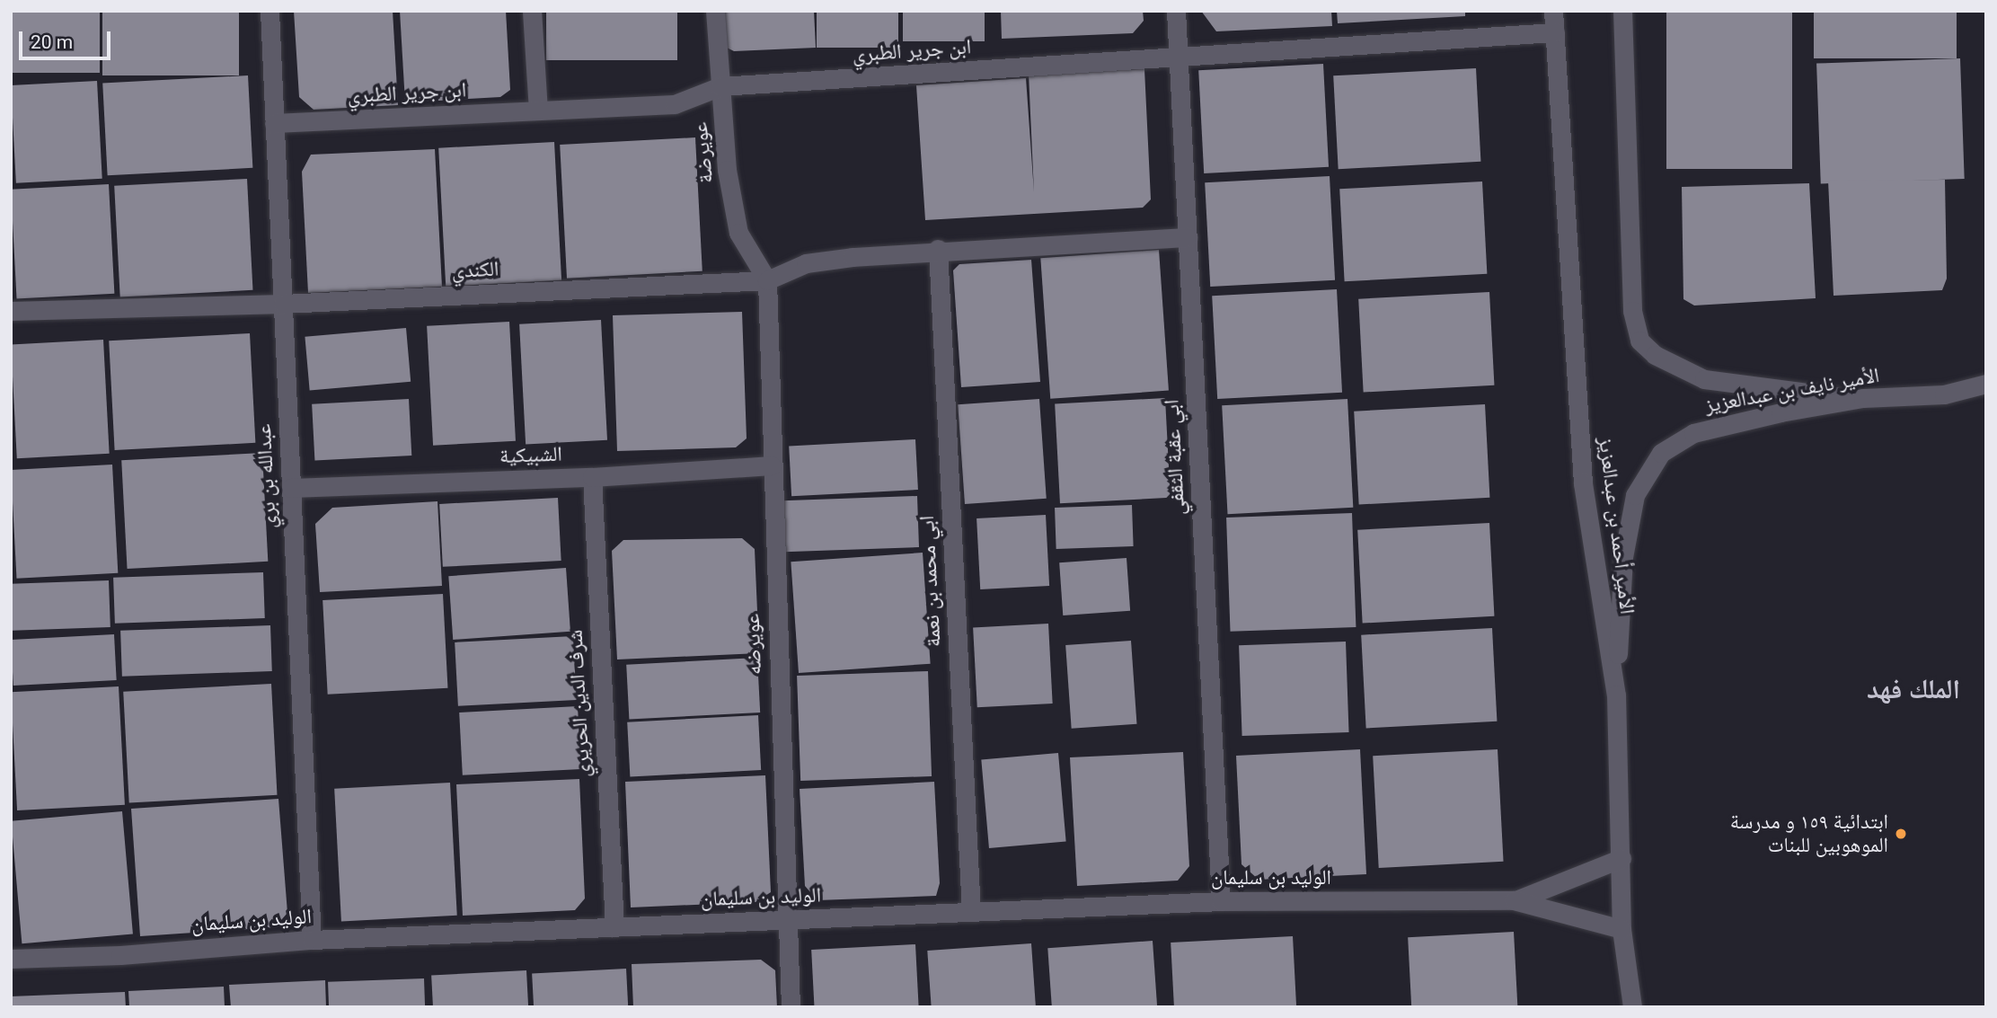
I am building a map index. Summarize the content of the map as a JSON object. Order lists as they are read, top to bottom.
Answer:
{
  "streets": {
    "street": [
      "ابن جرير الطبري",
      "عويرضة",
      "الكندي",
      "الأمير نايف بن عبدالعزيز",
      "الشبيكية",
      "ابي عقبة الثقفي",
      "عبدالله بن بري",
      "الأمير أحمد بن عبدالعزيز",
      "ابي محمد بن نعمة",
      "عويرضه",
      "شرف الدين الحريري",
      "الوليد بن سليمان"
    ]
  },
  "crossings": [
    ["ابن جرير الطبري", "عويرضة"],
    ["ابن جرير الطبري", "ابي عقبة الثقفي"],
    ["ابن جرير الطبري", "عبدالله بن بري"],
    ["ابن جرير الطبري", "الأمير أحمد بن عبدالعزيز"],
    ["عويرضة", "الكندي"],
    ["عويرضة", "عويرضه"],
    ["الكندي", "ابي عقبة الثقفي"],
    ["الكندي", "عبدالله بن بري"],
    ["الكندي", "ابي محمد بن نعمة"],
    ["الكندي", "عويرضه"],
    ["الأمير نايف بن عبدالعزيز", "الأمير أحمد بن عبدالعزيز"],
    ["الشبيكية", "عبدالله بن بري"],
    ["الشبيكية", "عويرضه"],
    ["الشبيكية", "شرف الدين الحريري"],
    ["ابي عقبة الثقفي", "الوليد بن سليمان"],
    ["عبدالله بن بري", "الوليد بن سليمان"],
    ["الأمير أحمد بن عبدالعزيز", "الوليد بن سليمان"],
    ["ابي محمد بن نعمة", "الوليد بن سليمان"],
    ["عويرضه", "الوليد بن سليمان"],
    ["شرف الدين الحريري", "الوليد بن سليمان"]
  ],
  "districts": ["الملك فهد"],
  "places": ["ابتدائية ١٥٩ و مدرسة الموهوبين للبنات"],
  "scale_bar": "20 m"
}
